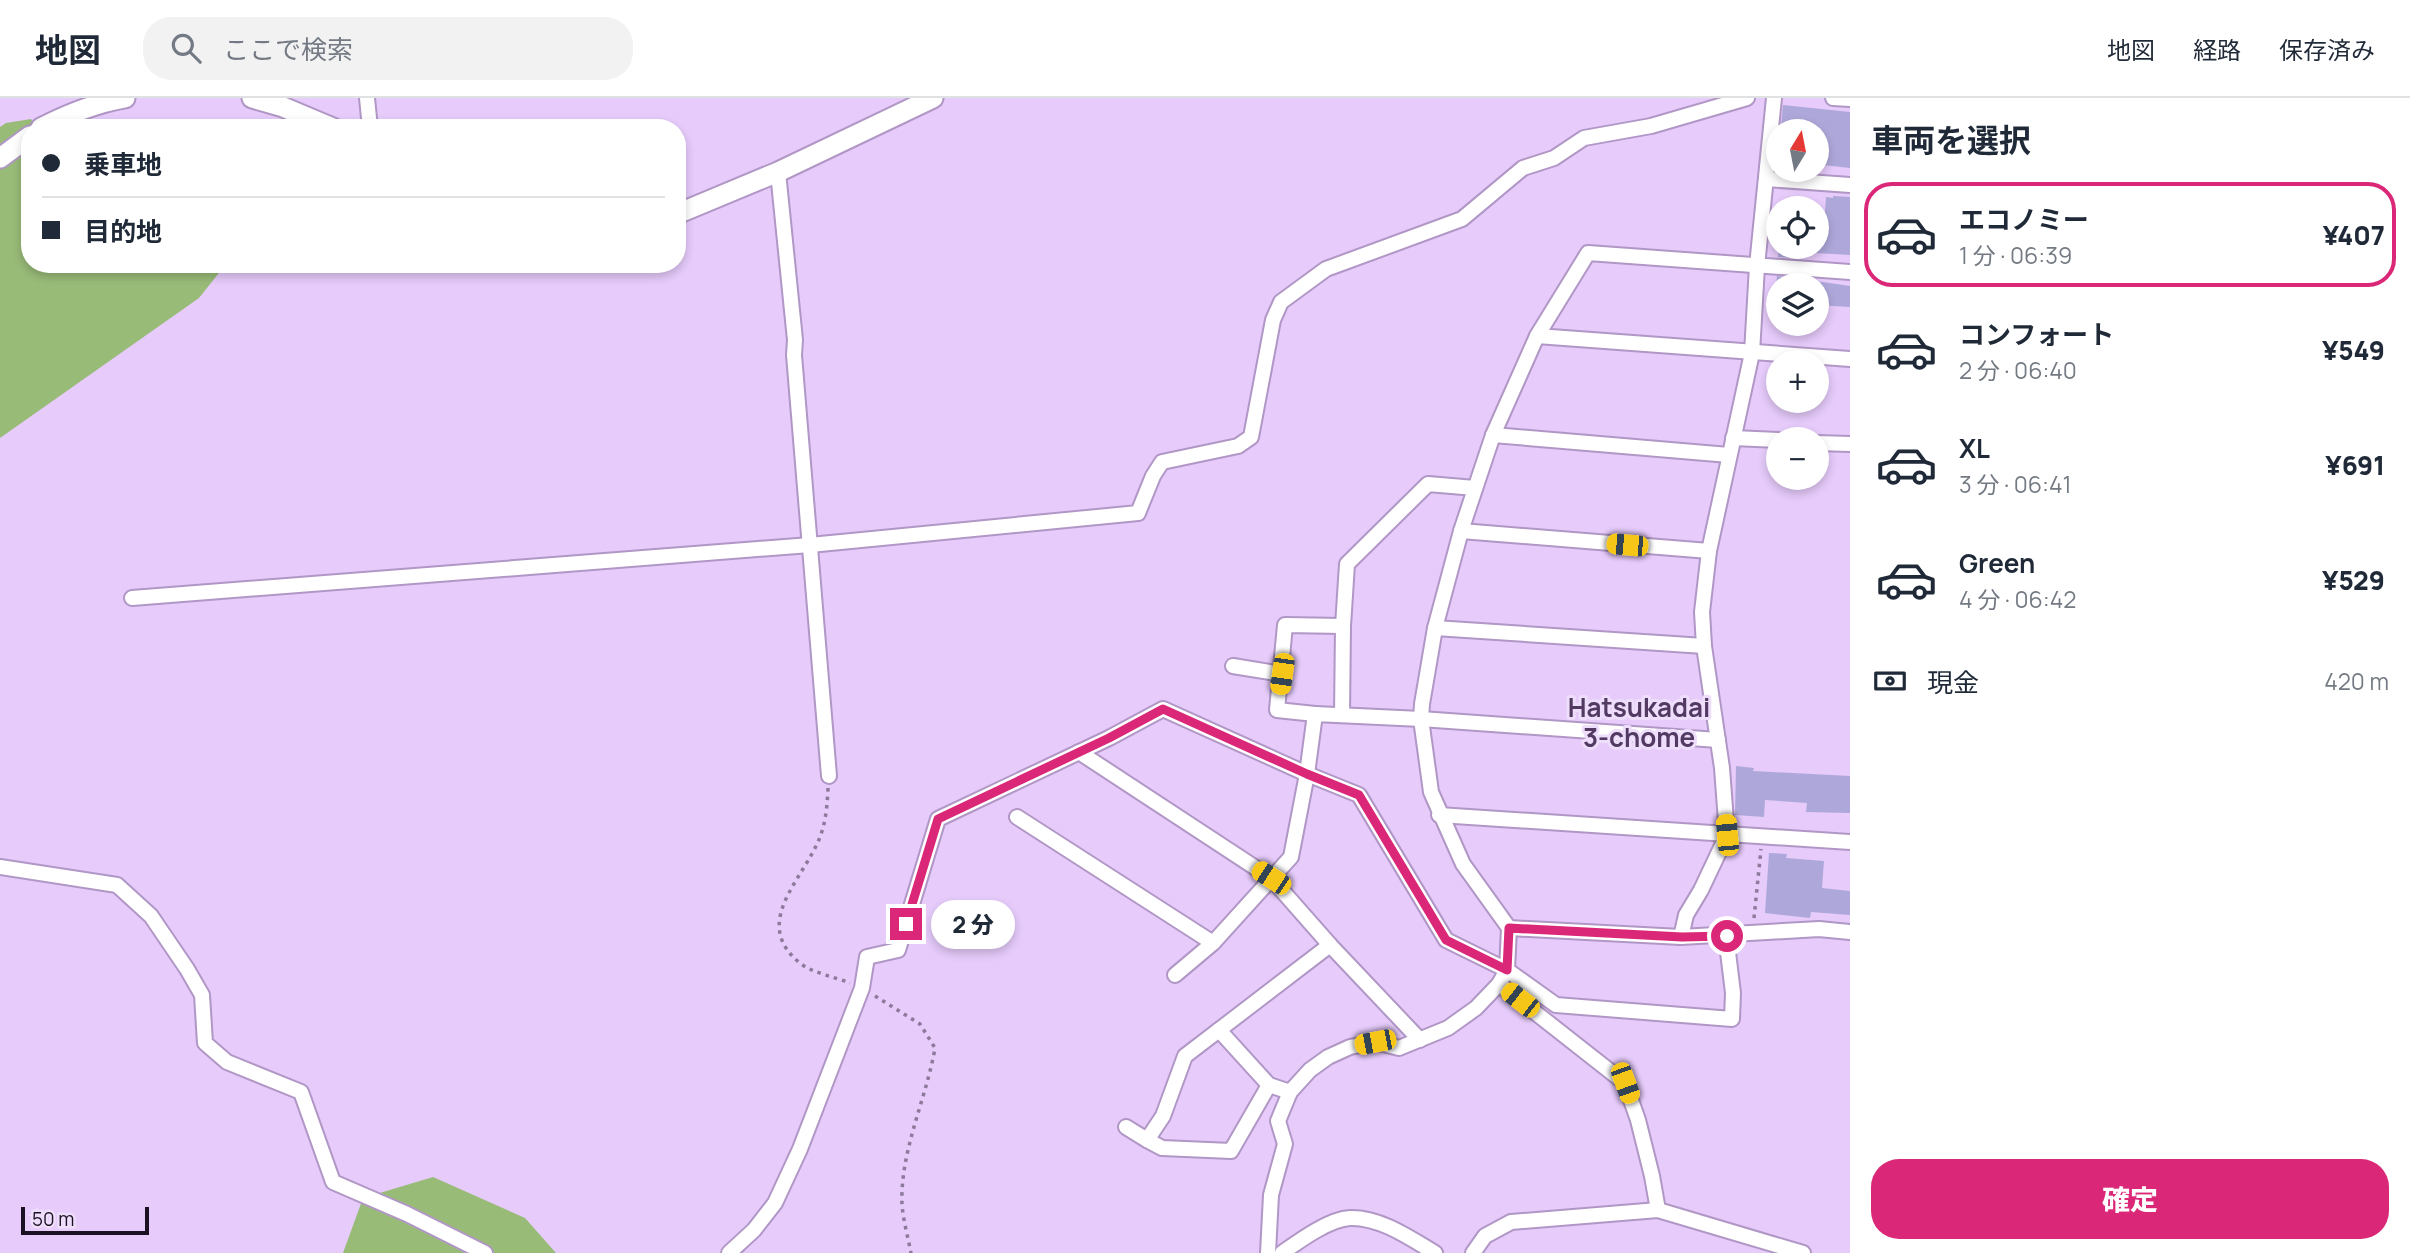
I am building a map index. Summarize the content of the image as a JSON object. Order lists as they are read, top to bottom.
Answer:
{
  "districts": ["Hatsukadai 3-chome"],
  "scale_bar": "50 m",
  "north": "top",
  "page": {
    "header": "地図",
    "search": "ここで検索",
    "nav": ["地図", "経路", "保存済み"],
    "heading": "車両を選択",
    "map_buttons": ["+", "−"],
    "banner": ["乗車地", "目的地"],
    "list": [
      {
        "name": "エコノミー",
        "note": "1 分 · 06:39",
        "value": "¥407"
      },
      {
        "name": "コンフォート",
        "note": "2 分 · 06:40",
        "value": "¥549"
      },
      {
        "name": "XL",
        "note": "3 分 · 06:41",
        "value": "¥691"
      },
      {
        "name": "Green",
        "note": "4 分 · 06:42",
        "value": "¥529"
      }
    ],
    "pay": ["現金", "420 m"],
    "bubble": "2 分",
    "buttons": "確定",
    "scale": "50 m"
  }
}
